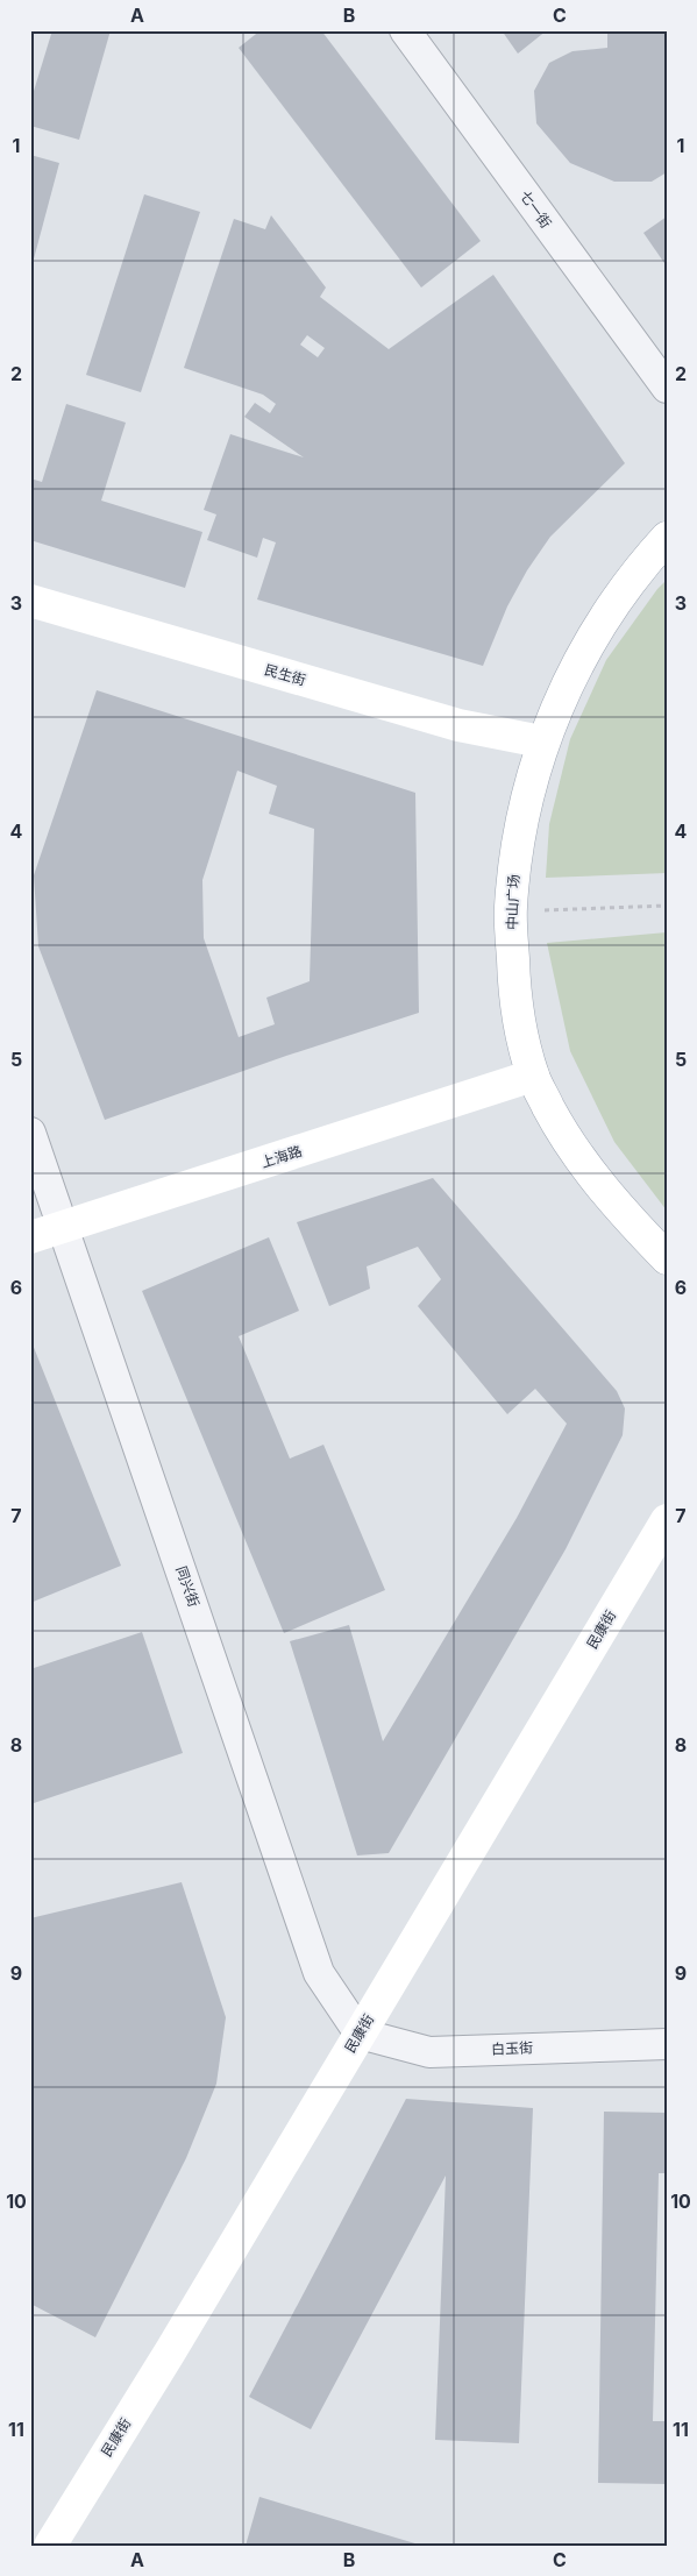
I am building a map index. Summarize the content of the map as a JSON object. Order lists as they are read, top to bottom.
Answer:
{
  "streets": {
    "main road": [
      "民生街",
      "中山广场",
      "上海路",
      "民康街"
    ],
    "street": ["七一街", "同兴街", "白玉街"]
  },
  "crossings": [
    ["民生街", "中山广场"],
    ["中山广场", "上海路"],
    ["上海路", "同兴街"],
    ["同兴街", "民康街"],
    ["同兴街", "白玉街"],
    ["民康街", "白玉街"]
  ],
  "grid": {
    "columns": ["A", "B", "C"],
    "rows": [
      "1",
      "2",
      "3",
      "4",
      "5",
      "6",
      "7",
      "8",
      "9",
      "10",
      "11"
    ]
  }
}
